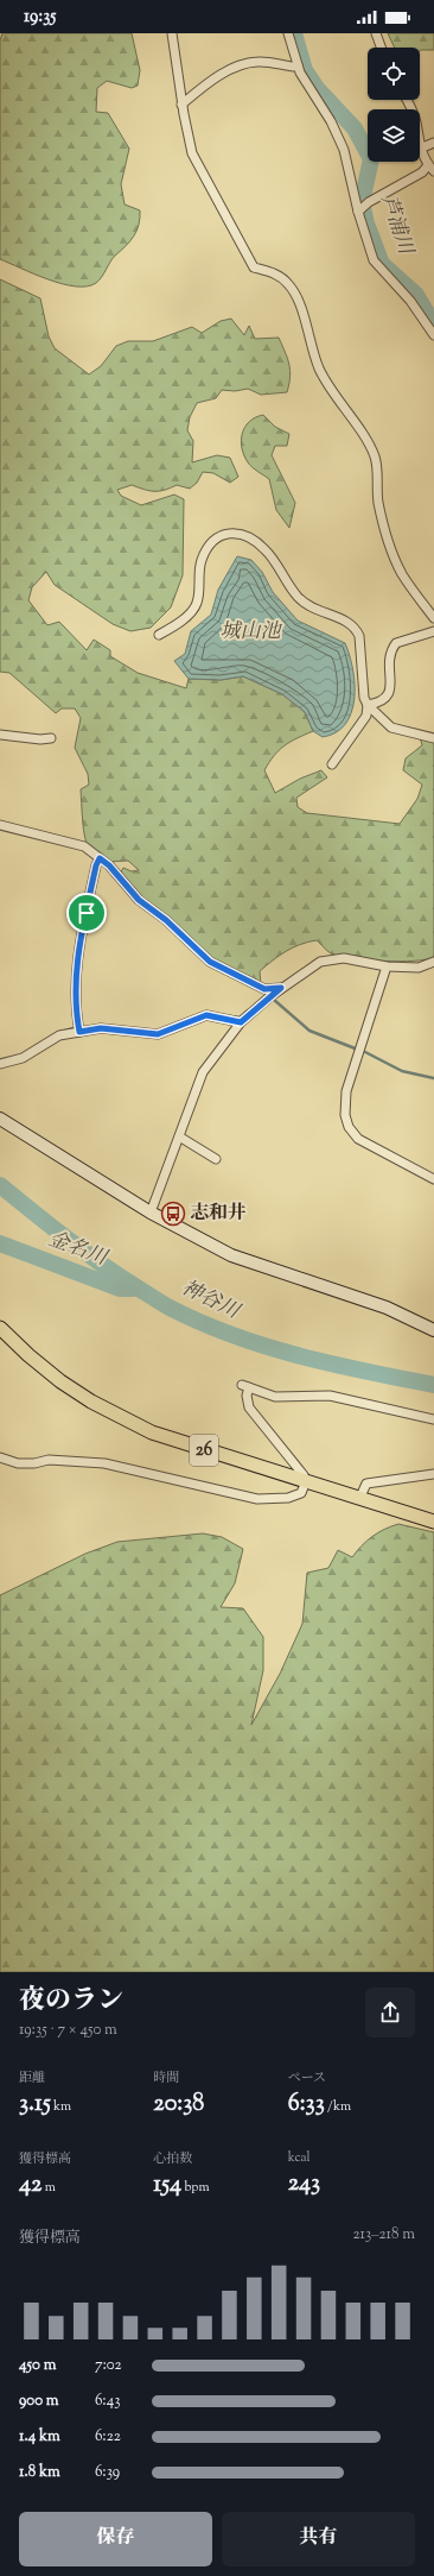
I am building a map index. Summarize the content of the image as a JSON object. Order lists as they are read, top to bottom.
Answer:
{
  "streets": {
    "main road": ["26"]
  },
  "water": [
    "芦浦川",
    "城山池",
    "金名川",
    "神谷川"
  ],
  "places": {
    "bus stop": ["志和井"]
  },
  "page": {
    "status": "19:35",
    "heading": ["夜のラン", "19:35 · 7 × 450 m"],
    "stats": [
      ["距離", "3.15 km"],
      ["時間", "20:38"],
      ["ペース", "6:33 /km"],
      ["獲得標高", "42 m"],
      ["心拍数", "154 bpm"],
      ["kcal", "243"]
    ],
    "chart": ["獲得標高", "213–218 m"],
    "list": [
      {
        "name": "450 m",
        "note": "7:02"
      },
      {
        "name": "900 m",
        "note": "6:43"
      },
      {
        "name": "1.4 km",
        "note": "6:22"
      },
      {
        "name": "1.8 km",
        "note": "6:39"
      }
    ],
    "buttons": ["保存", "共有"]
  }
}
